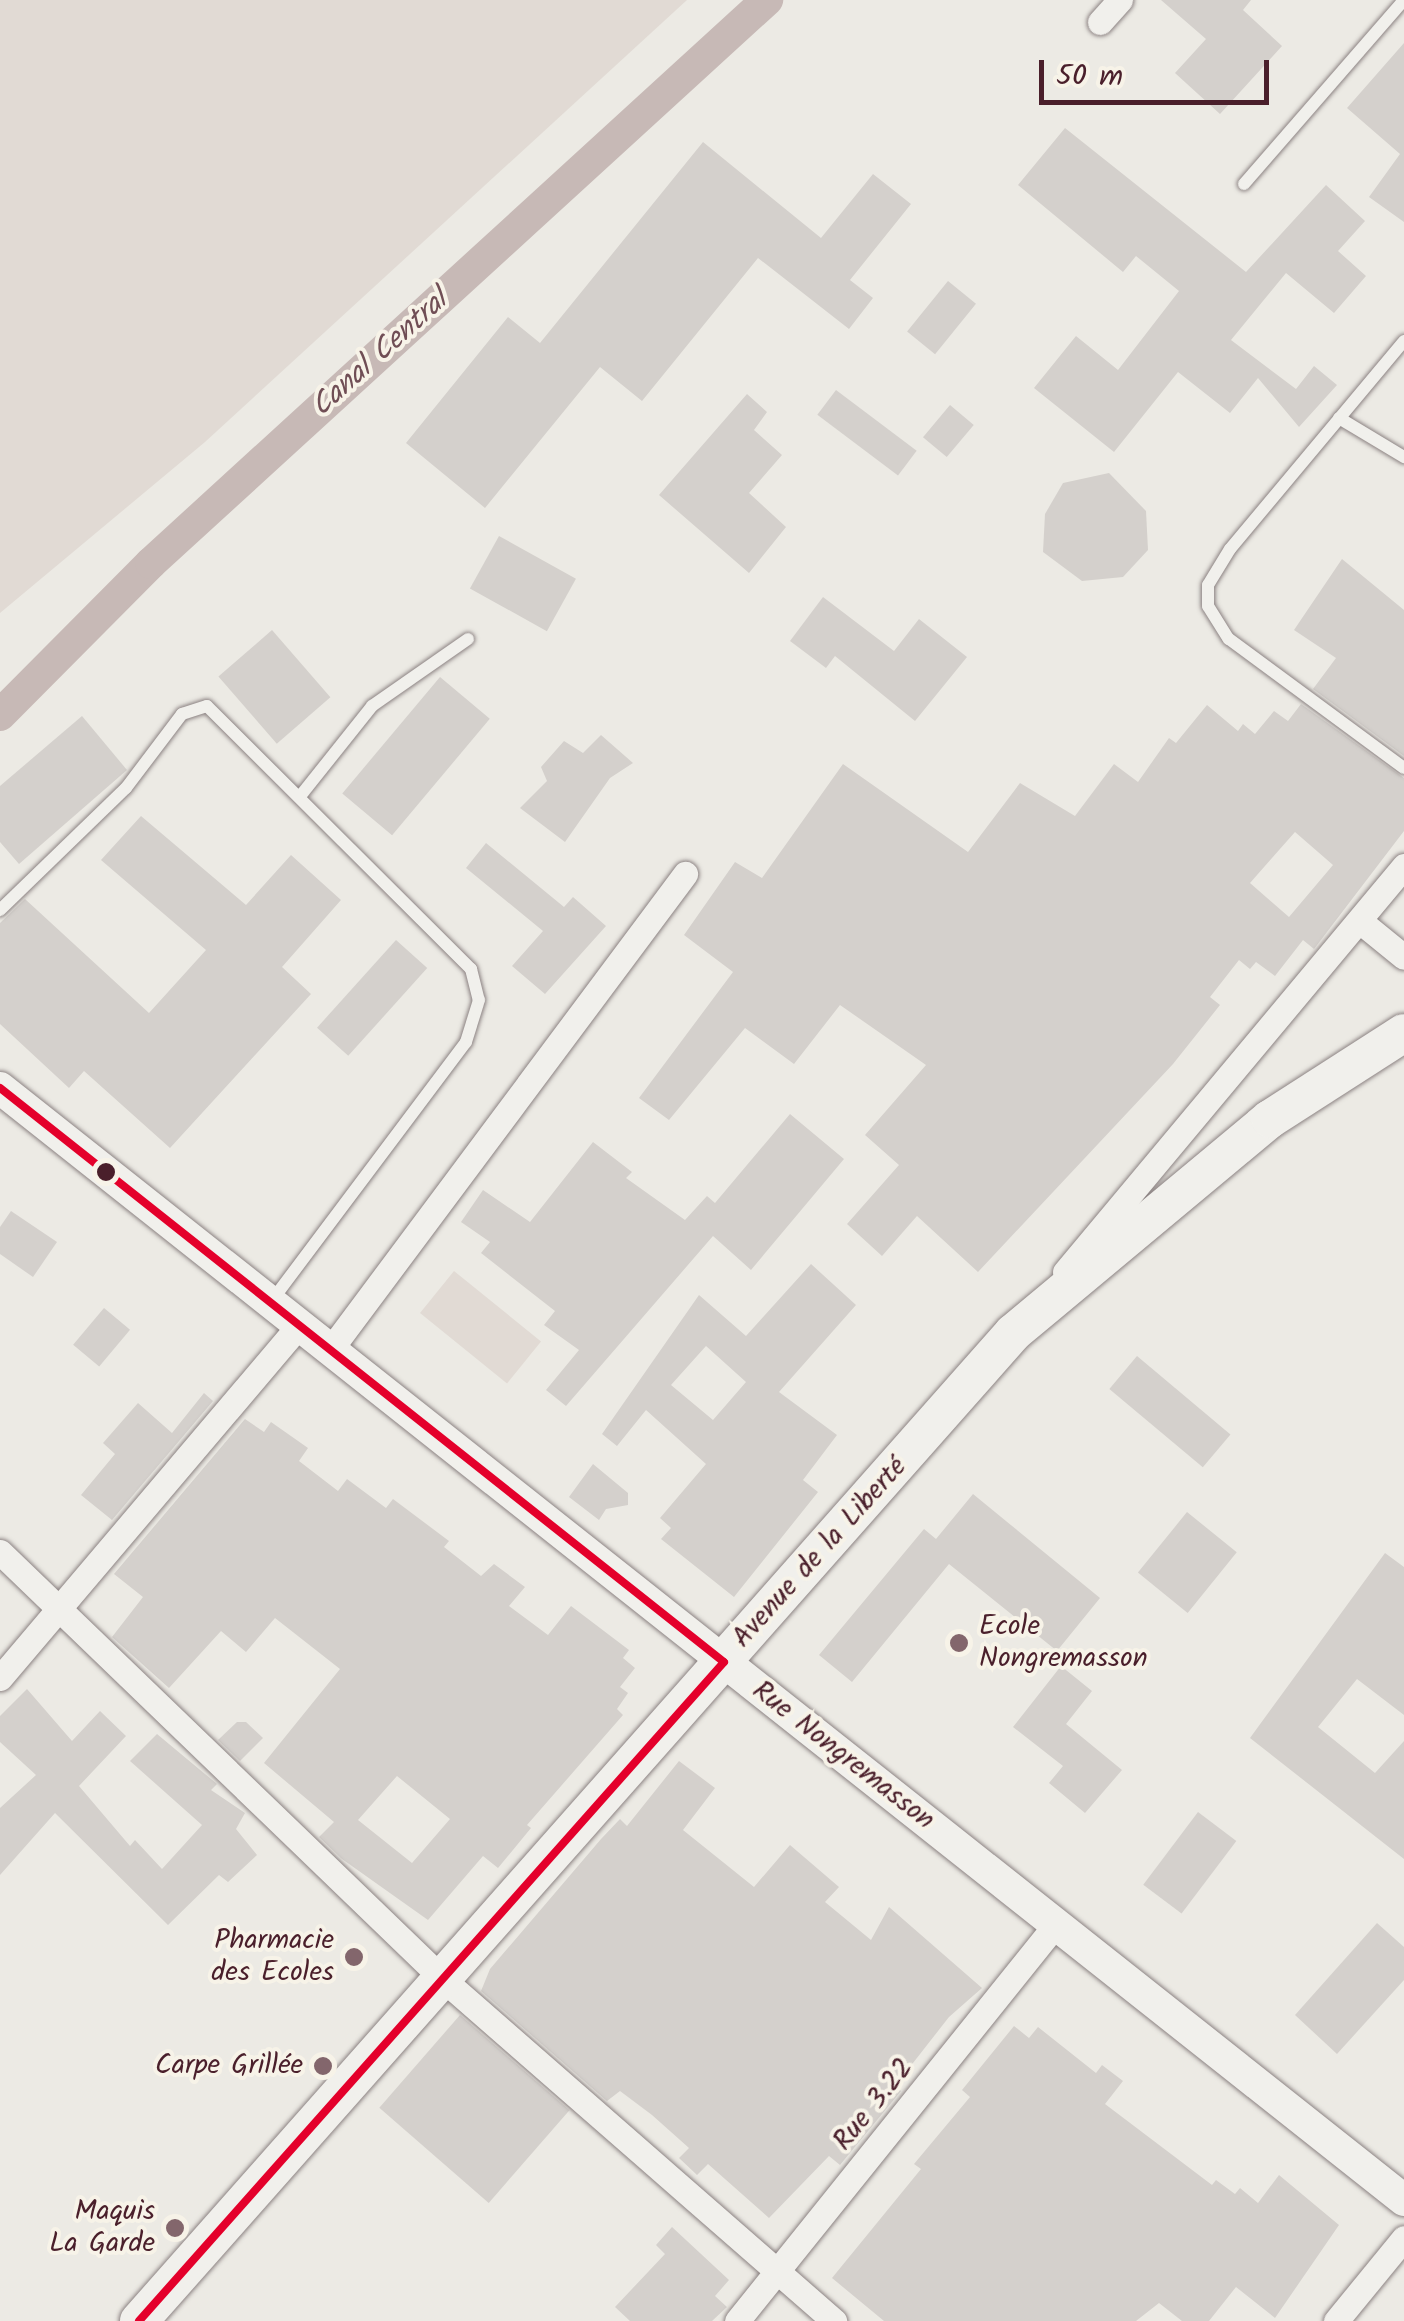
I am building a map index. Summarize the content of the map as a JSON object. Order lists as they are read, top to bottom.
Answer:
{
  "streets": {
    "main road": ["Avenue de la Liberté"],
    "street": ["Rue Nongremasson", "Rue 3.22"]
  },
  "crossings": [
    ["Avenue de la Liberté", "Rue Nongremasson"],
    ["Rue Nongremasson", "Rue 3.22"]
  ],
  "water": ["Canal Central"],
  "places": [
    "Ecole Nongremasson",
    "Pharmacie des Ecoles",
    "Carpe Grillée",
    "Maquis La Garde"
  ],
  "scale_bar": "50 m"
}
